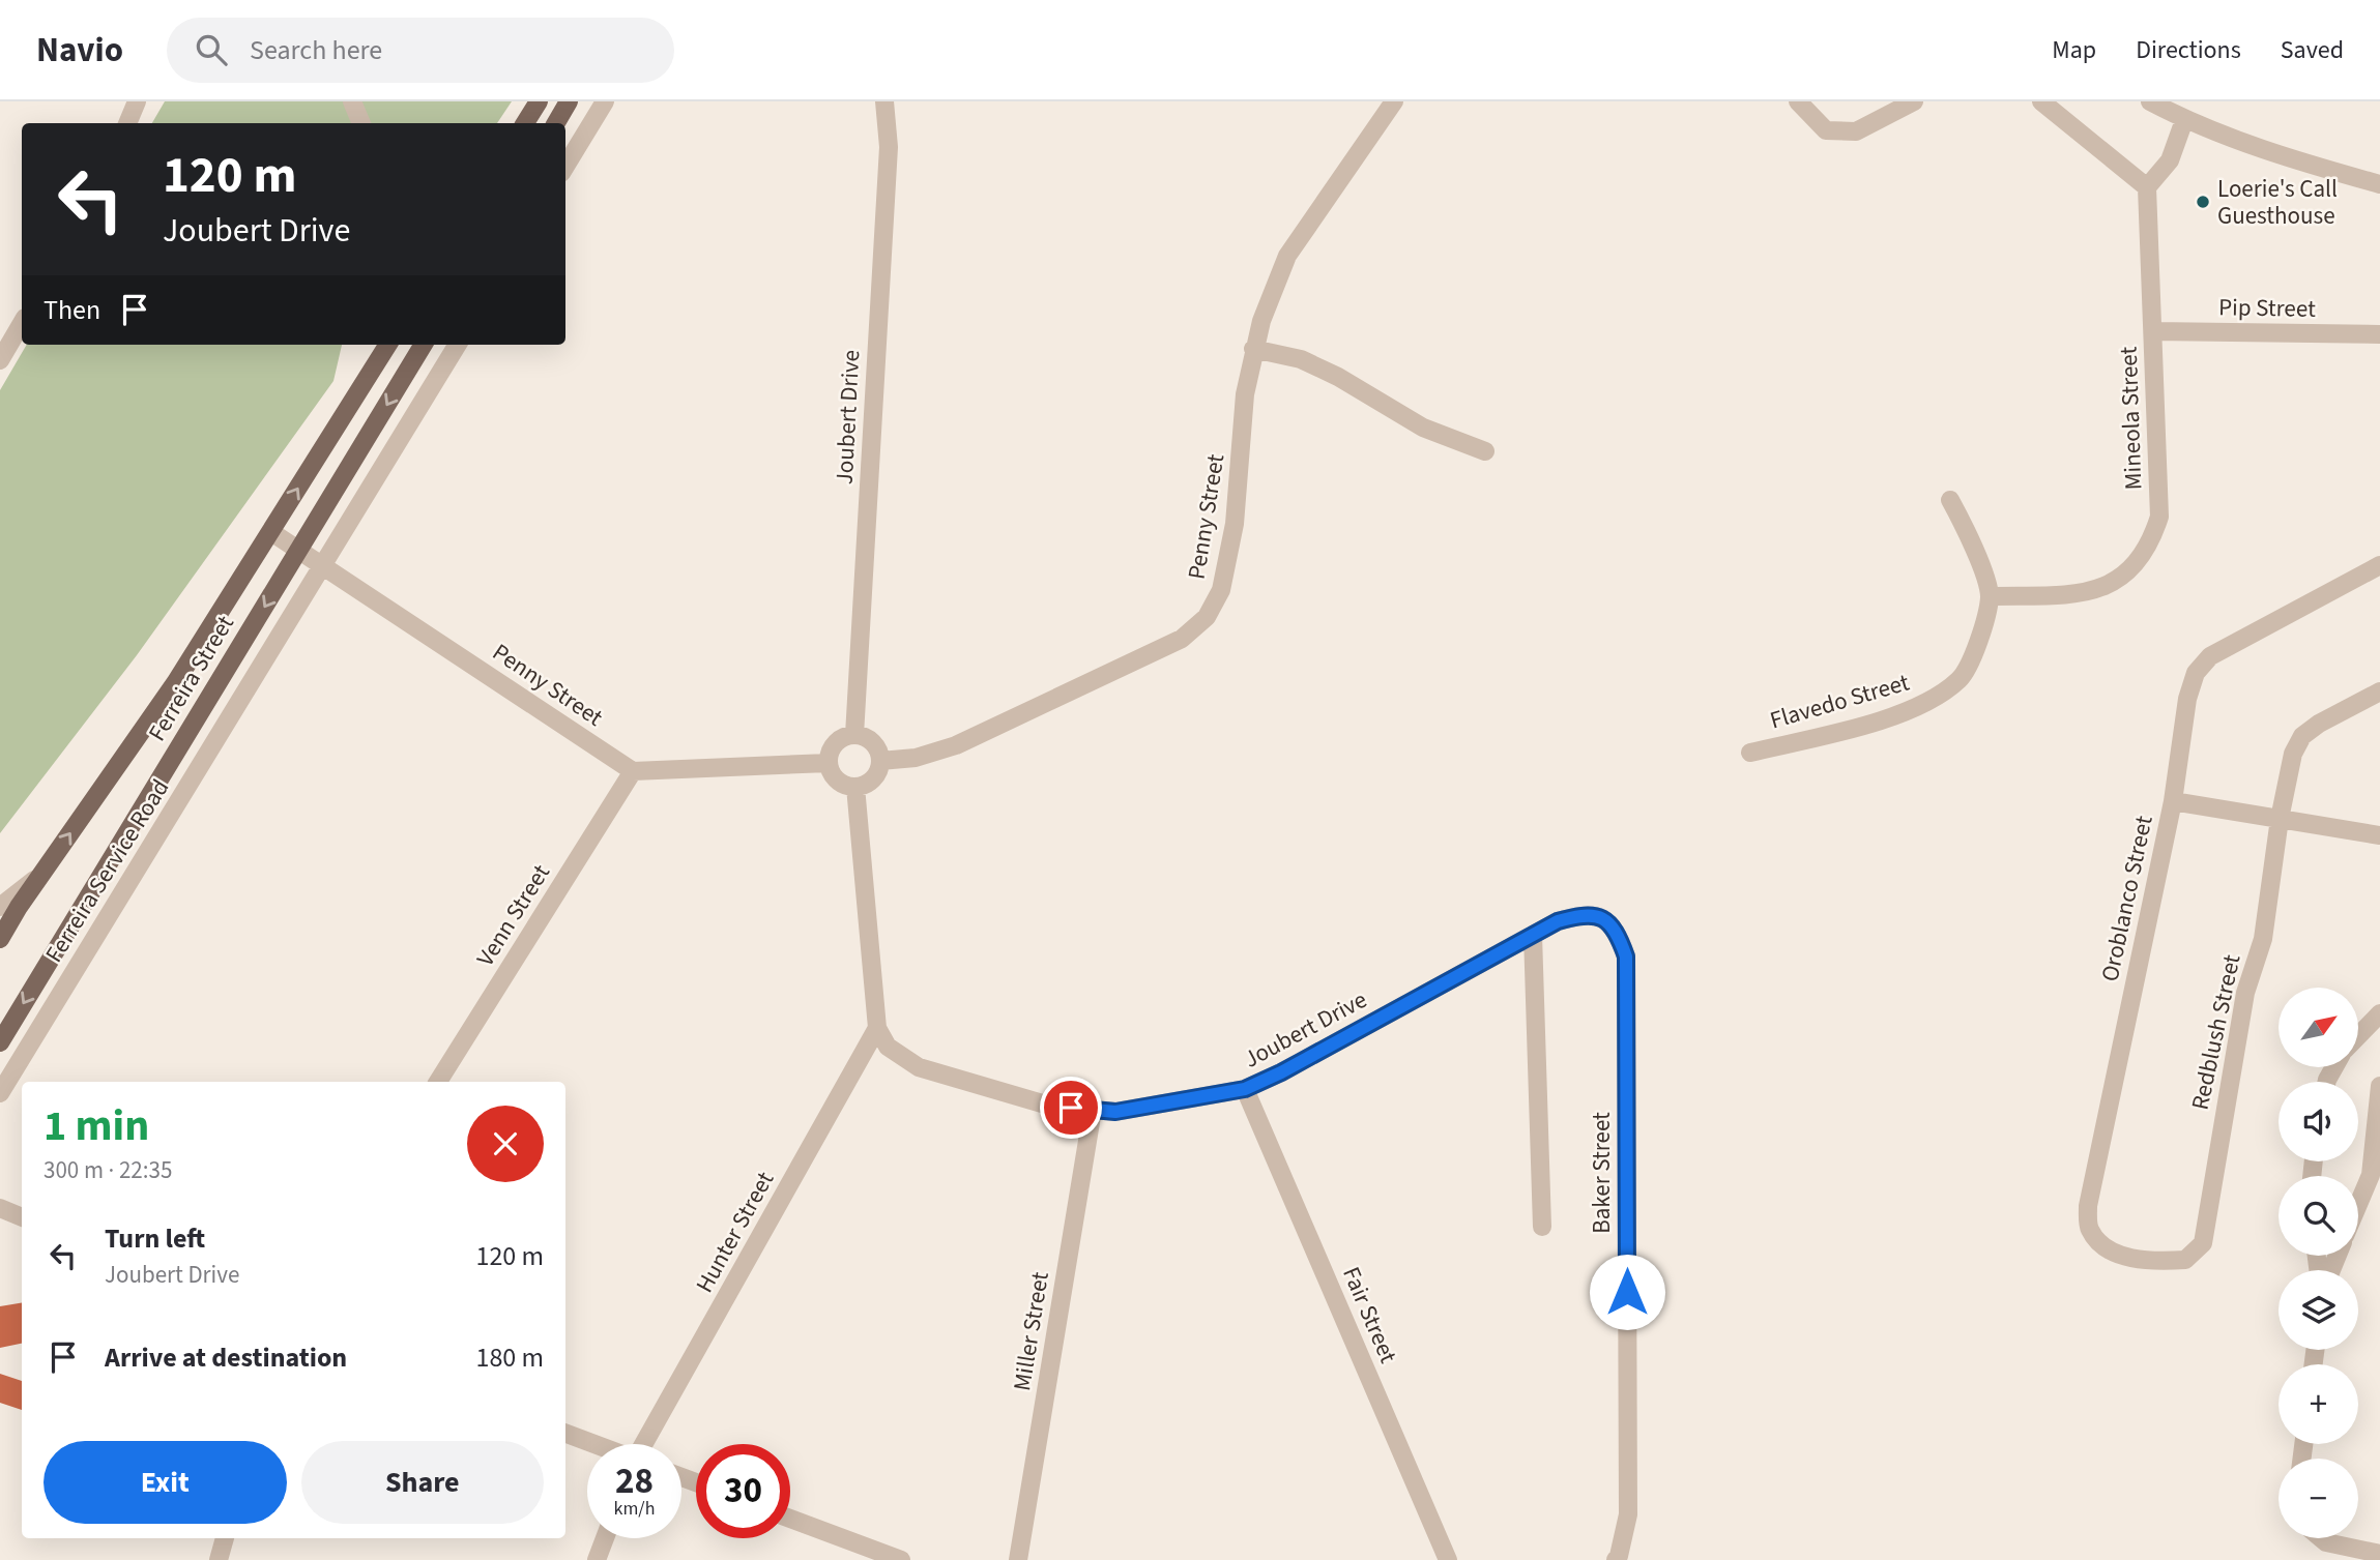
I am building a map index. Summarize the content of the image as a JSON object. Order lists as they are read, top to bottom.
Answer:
{
  "streets": {
    "main road": ["Ferreira Street"],
    "street": [
      "Pip Street",
      "Joubert Drive",
      "Mineola Street",
      "Penny Street",
      "Flavedo Street",
      "Ferreira Service Road",
      "Oroblanco Street",
      "Venn Street",
      "Redblush Street",
      "Baker Street",
      "Hunter Street",
      "Fair Street",
      "Miller Street"
    ]
  },
  "crossings": [
    ["Pip Street", "Mineola Street"],
    ["Joubert Drive", "Penny Street"],
    ["Joubert Drive", "Baker Street"],
    ["Joubert Drive", "Hunter Street"],
    ["Joubert Drive", "Fair Street"],
    ["Joubert Drive", "Miller Street"],
    ["Mineola Street", "Flavedo Street"],
    ["Penny Street", "Ferreira Street"],
    ["Penny Street", "Ferreira Service Road"],
    ["Penny Street", "Venn Street"],
    ["Oroblanco Street", "Redblush Street"]
  ],
  "places": ["Loerie's Call Guesthouse"],
  "north": "top right",
  "page": {
    "header": "Navio",
    "search": "Search here",
    "nav": ["Map", "Directions", "Saved"],
    "turn": ["120 m", "Joubert Drive"],
    "then": "Then",
    "map_buttons": ["+", "−"],
    "heading": ["1 min", "300 m · 22:35"],
    "list": [
      {
        "name": "Turn left",
        "note": "Joubert Drive",
        "value": "120 m"
      },
      {
        "name": "Arrive at destination",
        "value": "180 m"
      }
    ],
    "buttons": ["Exit", "Share"],
    "speed": "28 km/h",
    "limit": "30"
  }
}
